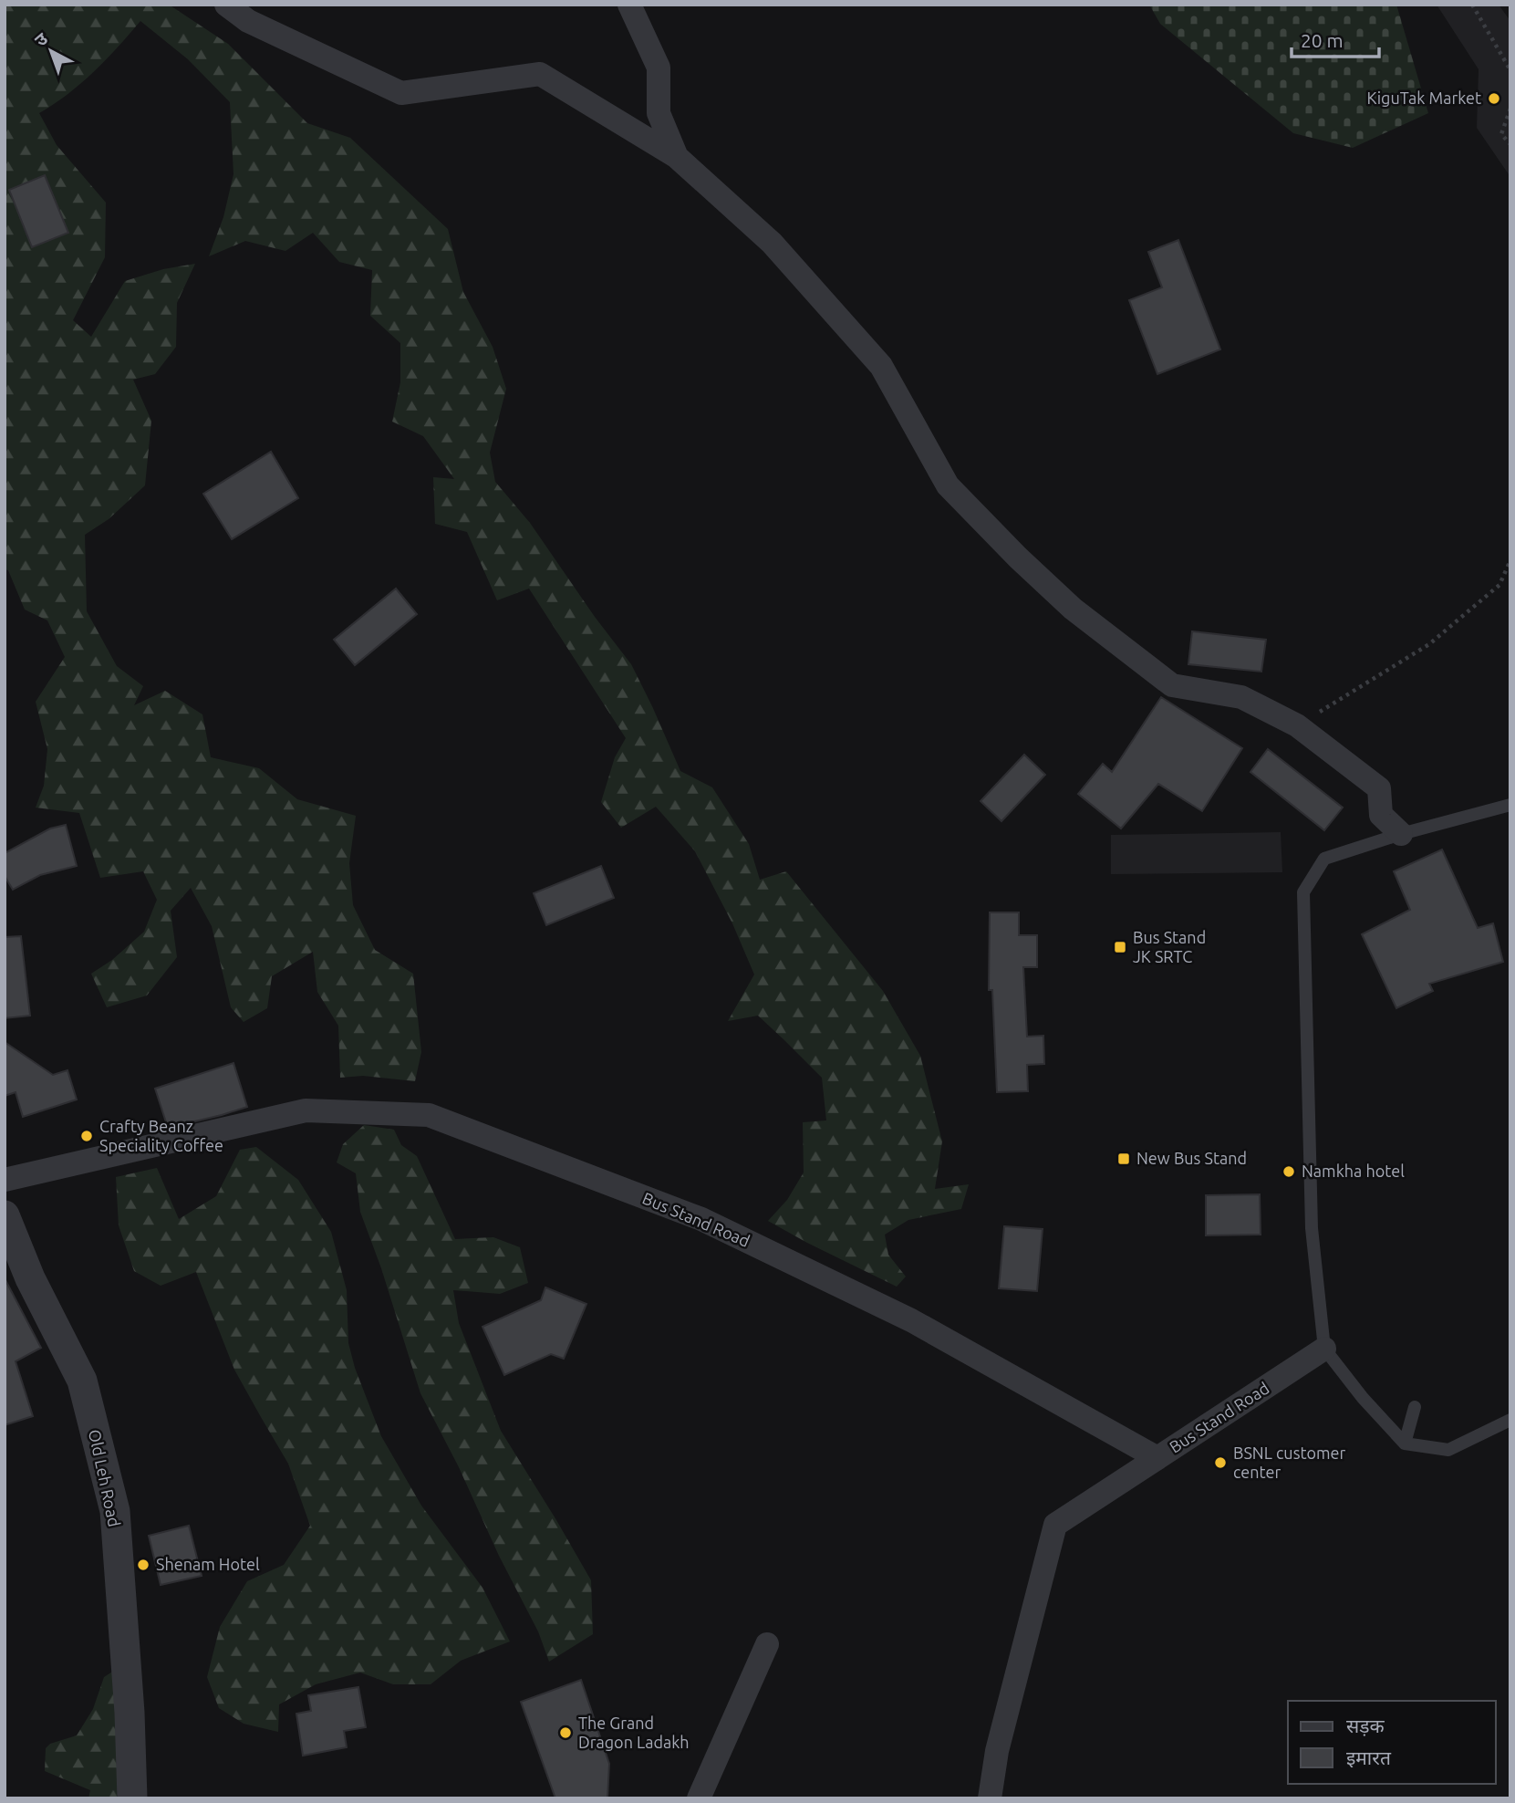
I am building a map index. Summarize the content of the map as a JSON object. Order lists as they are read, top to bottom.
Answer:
{
  "streets": {
    "street": ["Bus Stand Road", "Old Leh Road"]
  },
  "places": {
    "other": [
      "KiguTak Market",
      "Crafty Beanz Speciality Coffee",
      "Namkha hotel",
      "BSNL customer center",
      "Shenam Hotel",
      "The Grand Dragon Ladakh"
    ],
    "transit": ["Bus Stand JK SRTC", "New Bus Stand"]
  },
  "legend": ["सड़क", "इमारत"],
  "scale_bar": "20 m",
  "north": "top left"
}
